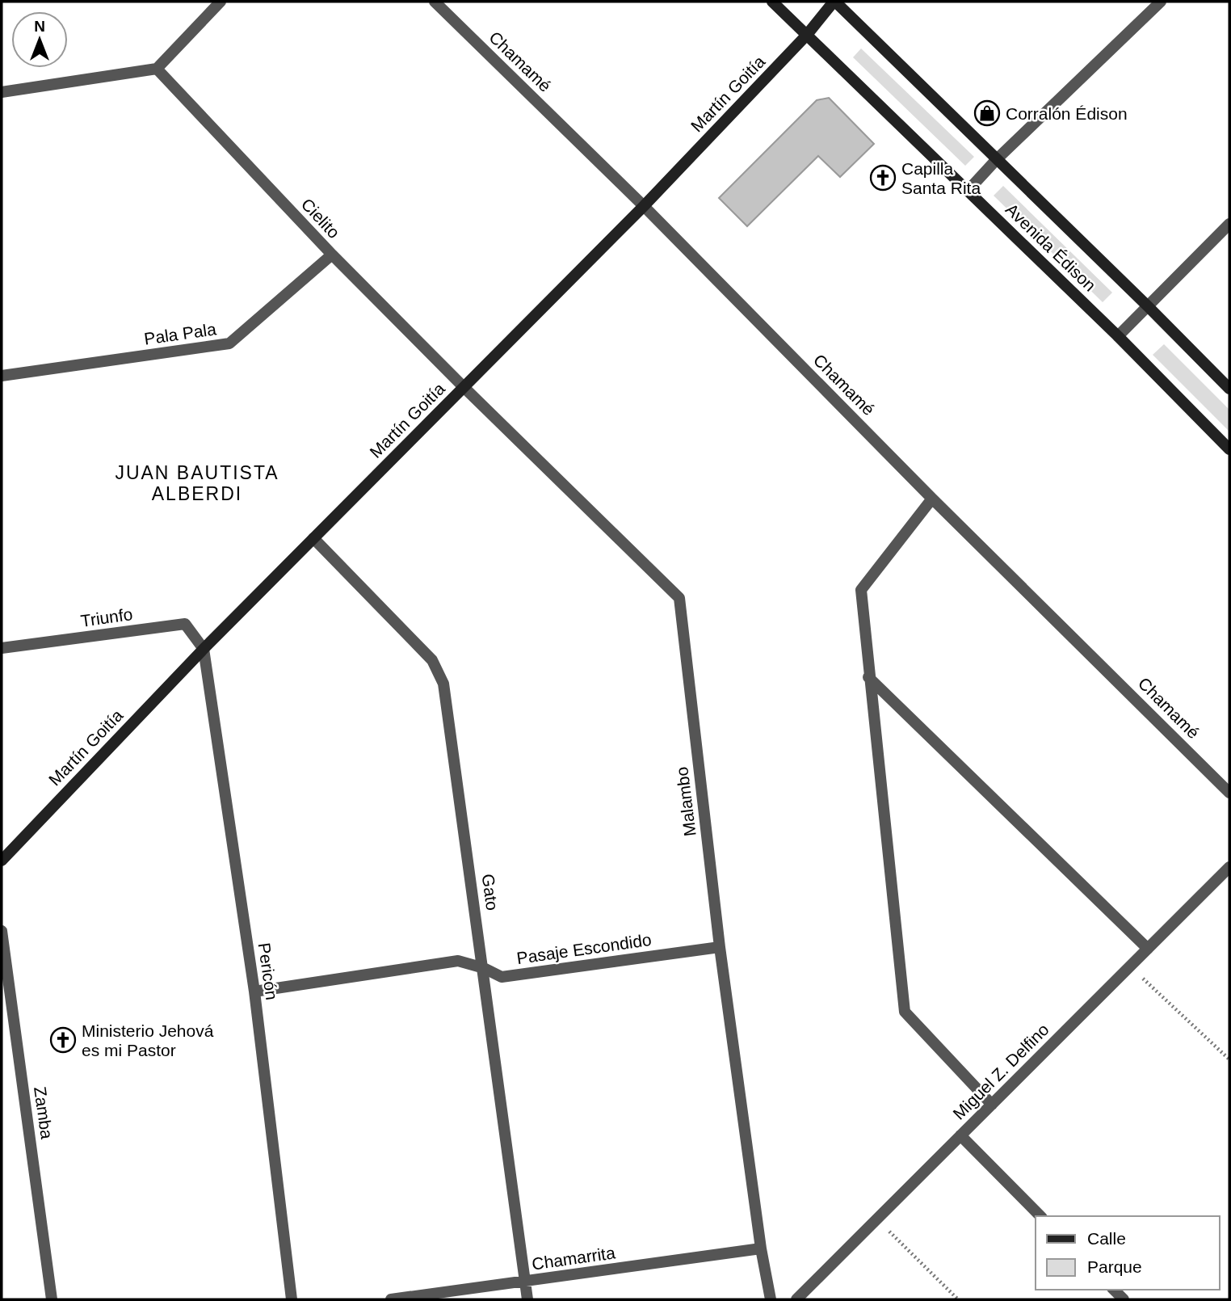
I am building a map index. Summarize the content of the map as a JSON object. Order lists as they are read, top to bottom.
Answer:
{
  "streets": {
    "street": [
      "Chamamé",
      "Martín Goitía",
      "Cielito",
      "Avenida Édison",
      "Pala Pala",
      "Triunfo",
      "Malambo",
      "Gato",
      "Pasaje Escondido",
      "Pericón",
      "Miguel Z. Delfino",
      "Zamba",
      "Chamarrita"
    ]
  },
  "crossings": [
    ["Chamamé", "Martín Goitía"],
    ["Martín Goitía", "Cielito"],
    ["Martín Goitía", "Avenida Édison"],
    ["Martín Goitía", "Triunfo"],
    ["Martín Goitía", "Malambo"],
    ["Martín Goitía", "Gato"],
    ["Martín Goitía", "Pericón"],
    ["Cielito", "Pala Pala"],
    ["Cielito", "Malambo"],
    ["Triunfo", "Pericón"],
    ["Malambo", "Pasaje Escondido"],
    ["Malambo", "Chamarrita"],
    ["Gato", "Pasaje Escondido"],
    ["Gato", "Chamarrita"],
    ["Pasaje Escondido", "Pericón"]
  ],
  "districts": ["JUAN BAUTISTA ALBERDI"],
  "places": {
    "shop": ["Corralón Édison"],
    "church": ["Capilla Santa Rita", "Ministerio Jehová es mi Pastor"]
  },
  "legend": ["Calle", "Parque"],
  "north": "top"
}
